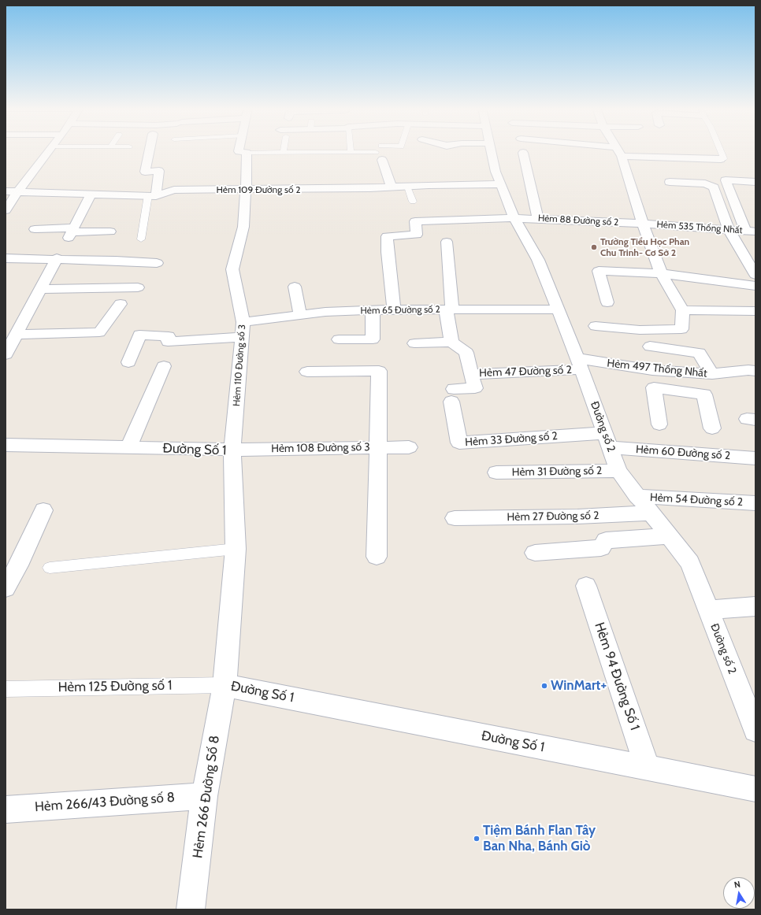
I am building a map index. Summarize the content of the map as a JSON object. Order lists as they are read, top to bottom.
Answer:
{
  "streets": {
    "street": [
      "Hẻm 109 Đường số 2",
      "Hẻm 88 Đường số 2",
      "Hẻm 535 Thống Nhất",
      "Hẻm 65 Đường số 2",
      "Hẻm 110 Đường số 3",
      "Hẻm 497 Thống Nhất",
      "Hẻm 47 Đường số 2",
      "Đường số 2",
      "Hẻm 33 Đường số 2",
      "Hẻm 108 Đường số 3",
      "Đường Số 1",
      "Hẻm 60 Đường số 2",
      "Hẻm 31 Đường số 2",
      "Hẻm 54 Đường số 2",
      "Hẻm 27 Đường số 2",
      "Hẻm 94 Đường Số 1",
      "Hẻm 266 Đường Số 8",
      "Hẻm 266/43 Đường số 8"
    ],
    "lane": ["Hẻm 125 Đường số 1"]
  },
  "crossings": [
    ["Hẻm 109 Đường số 2", "Hẻm 110 Đường số 3"],
    ["Hẻm 109 Đường số 2", "Đường số 2"],
    ["Hẻm 88 Đường số 2", "Hẻm 535 Thống Nhất"],
    ["Hẻm 88 Đường số 2", "Hẻm 65 Đường số 2"],
    ["Hẻm 88 Đường số 2", "Đường số 2"],
    ["Hẻm 65 Đường số 2", "Hẻm 110 Đường số 3"],
    ["Hẻm 65 Đường số 2", "Đường số 2"],
    ["Hẻm 110 Đường số 3", "Hẻm 108 Đường số 3"],
    ["Hẻm 110 Đường số 3", "Đường Số 1"],
    ["Hẻm 497 Thống Nhất", "Hẻm 47 Đường số 2"],
    ["Hẻm 497 Thống Nhất", "Đường số 2"],
    ["Hẻm 47 Đường số 2", "Đường số 2"],
    ["Hẻm 47 Đường số 2", "Hẻm 33 Đường số 2"],
    ["Đường số 2", "Hẻm 33 Đường số 2"],
    ["Đường số 2", "Hẻm 60 Đường số 2"],
    ["Đường số 2", "Hẻm 31 Đường số 2"],
    ["Đường số 2", "Hẻm 54 Đường số 2"],
    ["Đường số 2", "Hẻm 27 Đường số 2"],
    ["Hẻm 33 Đường số 2", "Hẻm 60 Đường số 2"],
    ["Hẻm 108 Đường số 3", "Đường Số 1"],
    ["Đường Số 1", "Hẻm 94 Đường Số 1"],
    ["Đường Số 1", "Hẻm 125 Đường số 1"],
    ["Đường Số 1", "Hẻm 266 Đường Số 8"],
    ["Hẻm 125 Đường số 1", "Hẻm 266 Đường Số 8"],
    ["Hẻm 266 Đường Số 8", "Hẻm 266/43 Đường số 8"]
  ],
  "places": ["Trường Tiểu Học Phan Chu Trinh- Cơ Sở 2", "WinMart+", "Tiệm Bánh Flan Tây Ban Nha, Bánh Giò"],
  "north": "top"
}
